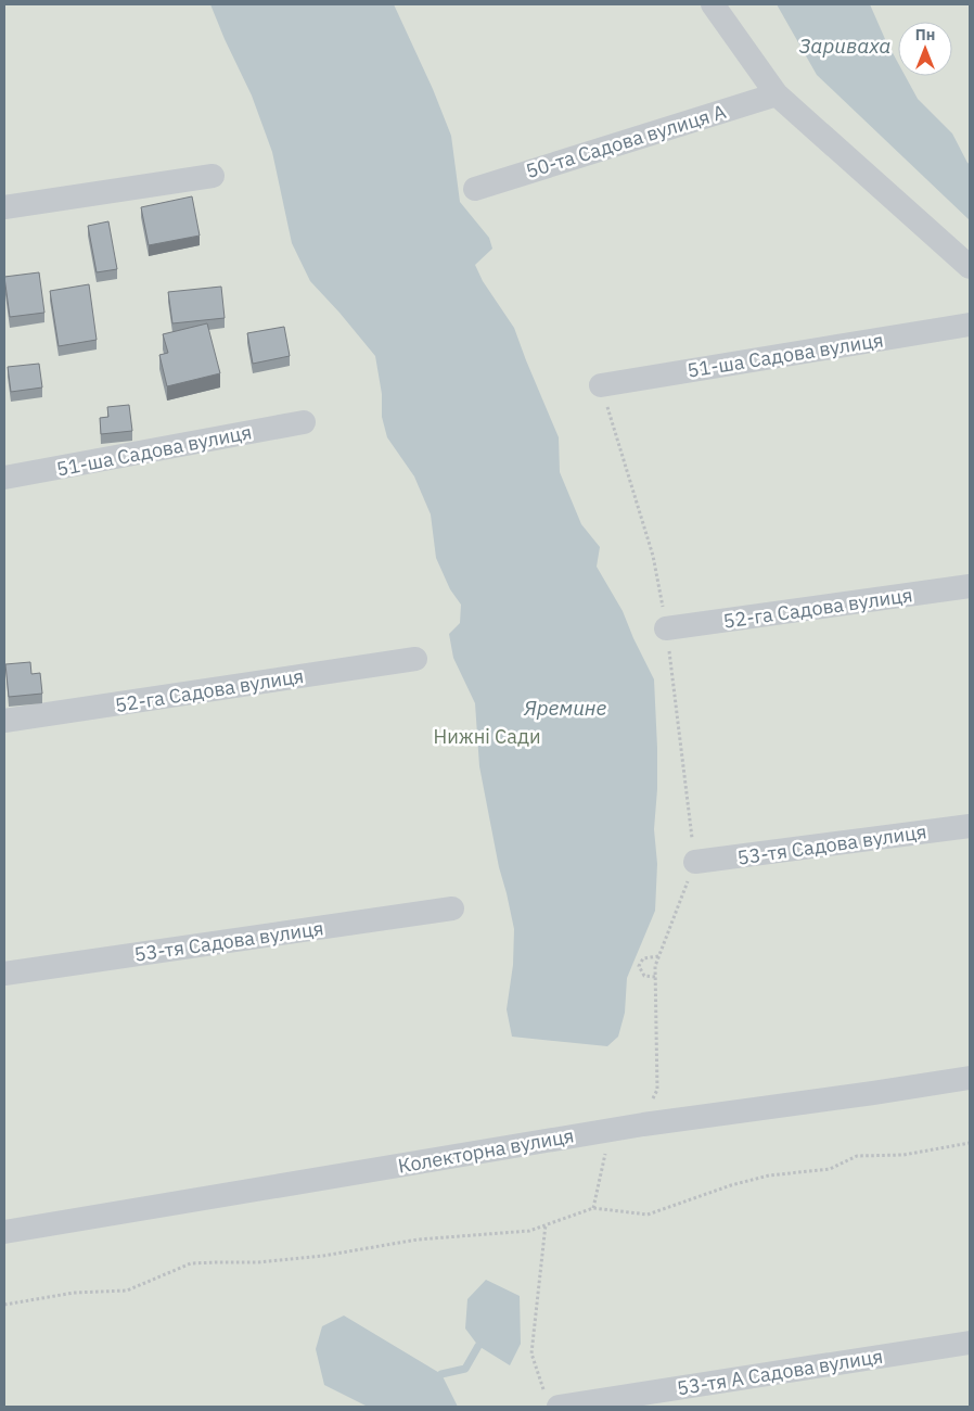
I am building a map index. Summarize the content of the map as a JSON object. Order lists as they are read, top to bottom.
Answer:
{
  "streets": {
    "street": [
      "50-та Садова вулиця А",
      "51-ша Садова вулиця",
      "52-га Садова вулиця",
      "53-тя Садова вулиця",
      "Колекторна вулиця",
      "53-тя А Садова вулиця"
    ]
  },
  "water": ["Зариваха", "Яремине"],
  "parks": ["Нижні Сади"],
  "north": "top"
}
